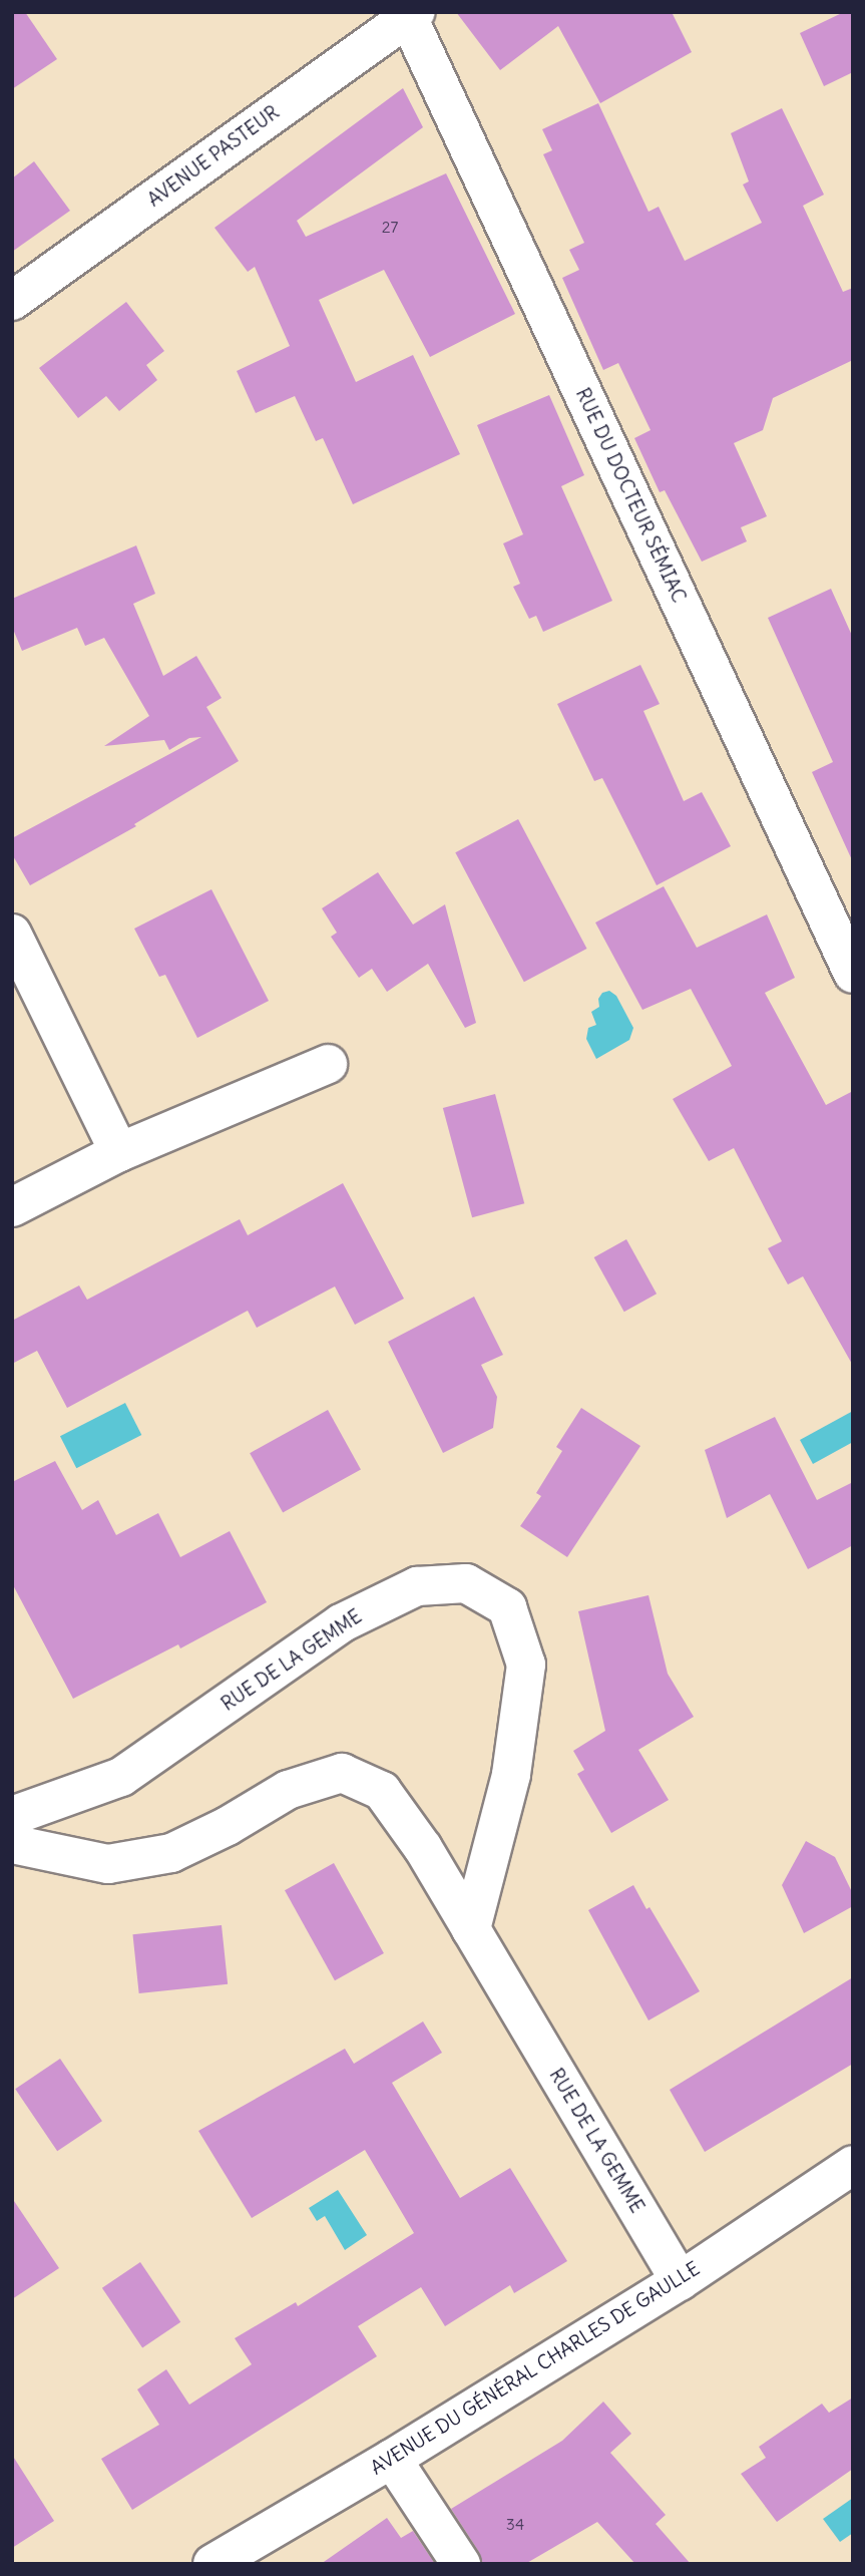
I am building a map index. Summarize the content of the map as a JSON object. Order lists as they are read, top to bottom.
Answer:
{
  "streets": {
    "street": [
      "AVENUE PASTEUR",
      "RUE DU DOCTEUR SÉMIAC",
      "RUE DE LA GEMME",
      "AVENUE DU GÉNÉRAL CHARLES DE GAULLE"
    ]
  },
  "crossings": [
    ["AVENUE PASTEUR", "RUE DU DOCTEUR SÉMIAC"],
    ["RUE DE LA GEMME", "AVENUE DU GÉNÉRAL CHARLES DE GAULLE"]
  ],
  "house_numbers": ["27", "34"]
}
